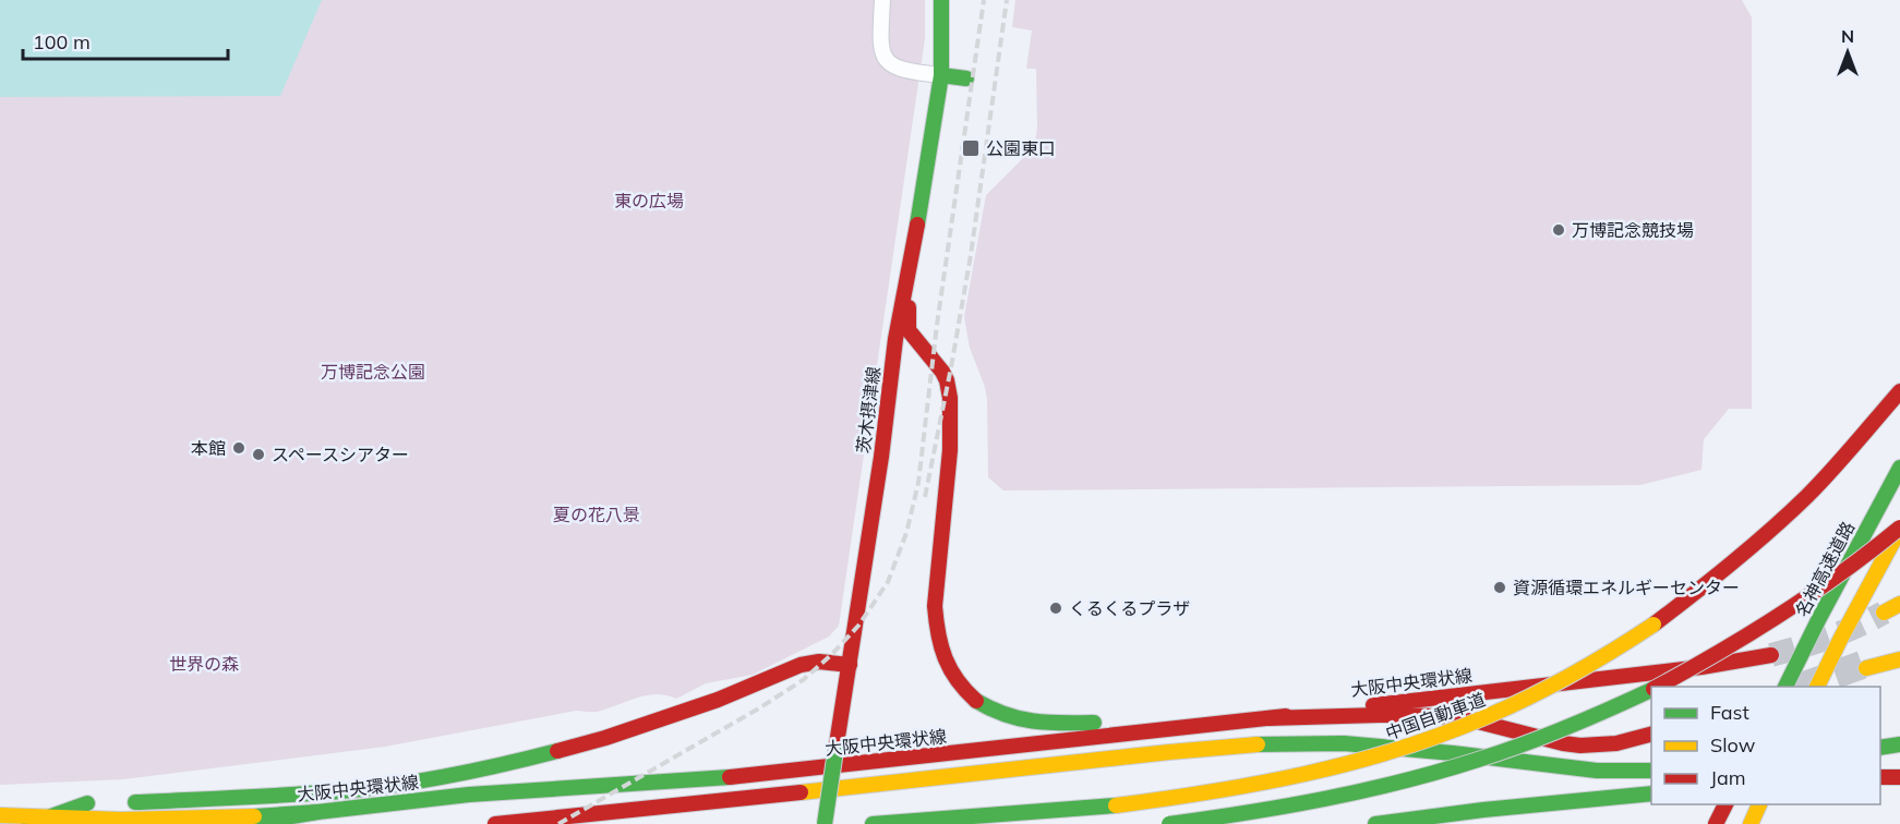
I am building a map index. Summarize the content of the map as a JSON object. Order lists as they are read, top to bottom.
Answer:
{
  "streets": {
    "main road": [
      "茨木摂津線",
      "名神高速道路",
      "大阪中央環状線",
      "中国自動車道"
    ]
  },
  "parks": [
    "東の広場",
    "万博記念公園",
    "夏の花八景",
    "世界の森"
  ],
  "places": {
    "transit": ["公園東口"],
    "other": [
      "万博記念競技場",
      "本館",
      "スペースシアター",
      "資源循環エネルギーセンター",
      "くるくるプラザ"
    ]
  },
  "legend": ["Fast", "Slow", "Jam"],
  "scale_bar": "100 m",
  "north": "top"
}
